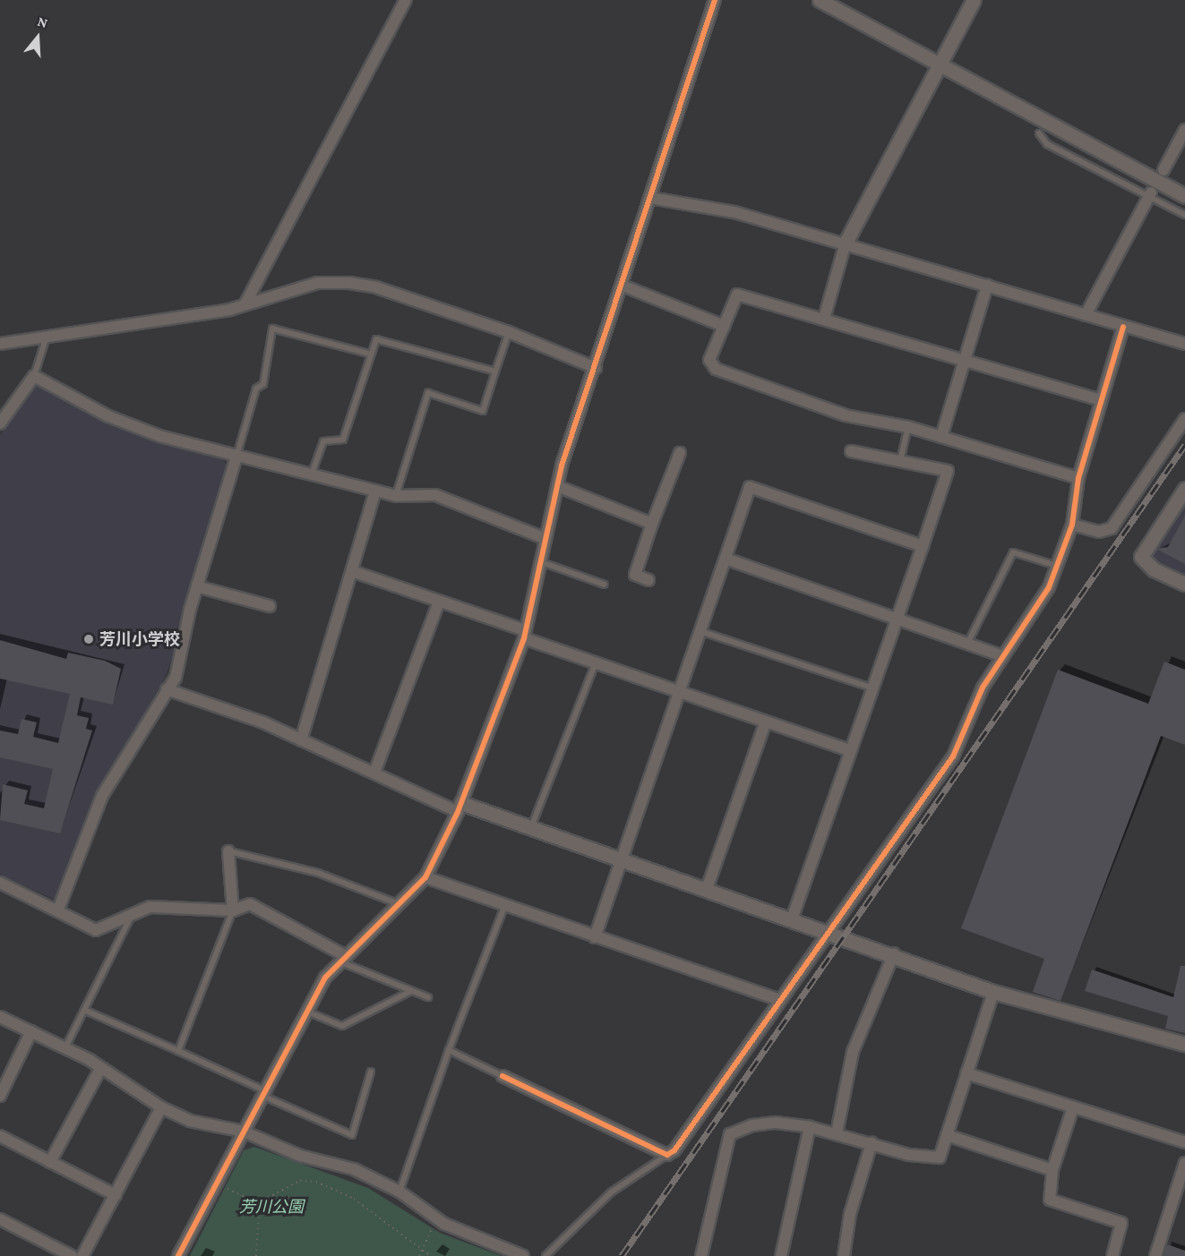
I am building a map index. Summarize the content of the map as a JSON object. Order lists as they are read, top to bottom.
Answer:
{
  "parks": ["芳川公園"],
  "places": ["芳川小学校"],
  "north": "top"
}
